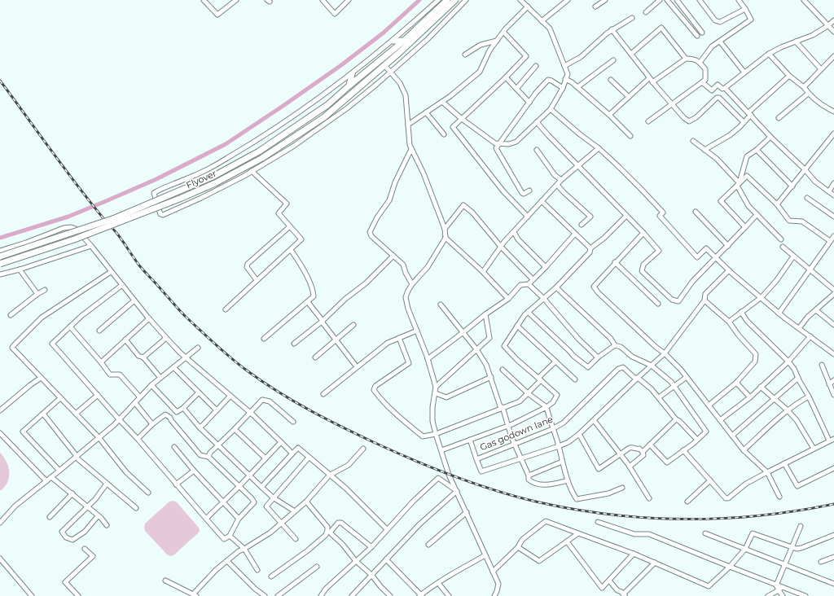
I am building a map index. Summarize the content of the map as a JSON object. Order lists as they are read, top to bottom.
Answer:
{
  "streets": {
    "highway": ["Flyover"],
    "street": ["Gas godown lane"]
  }
}
